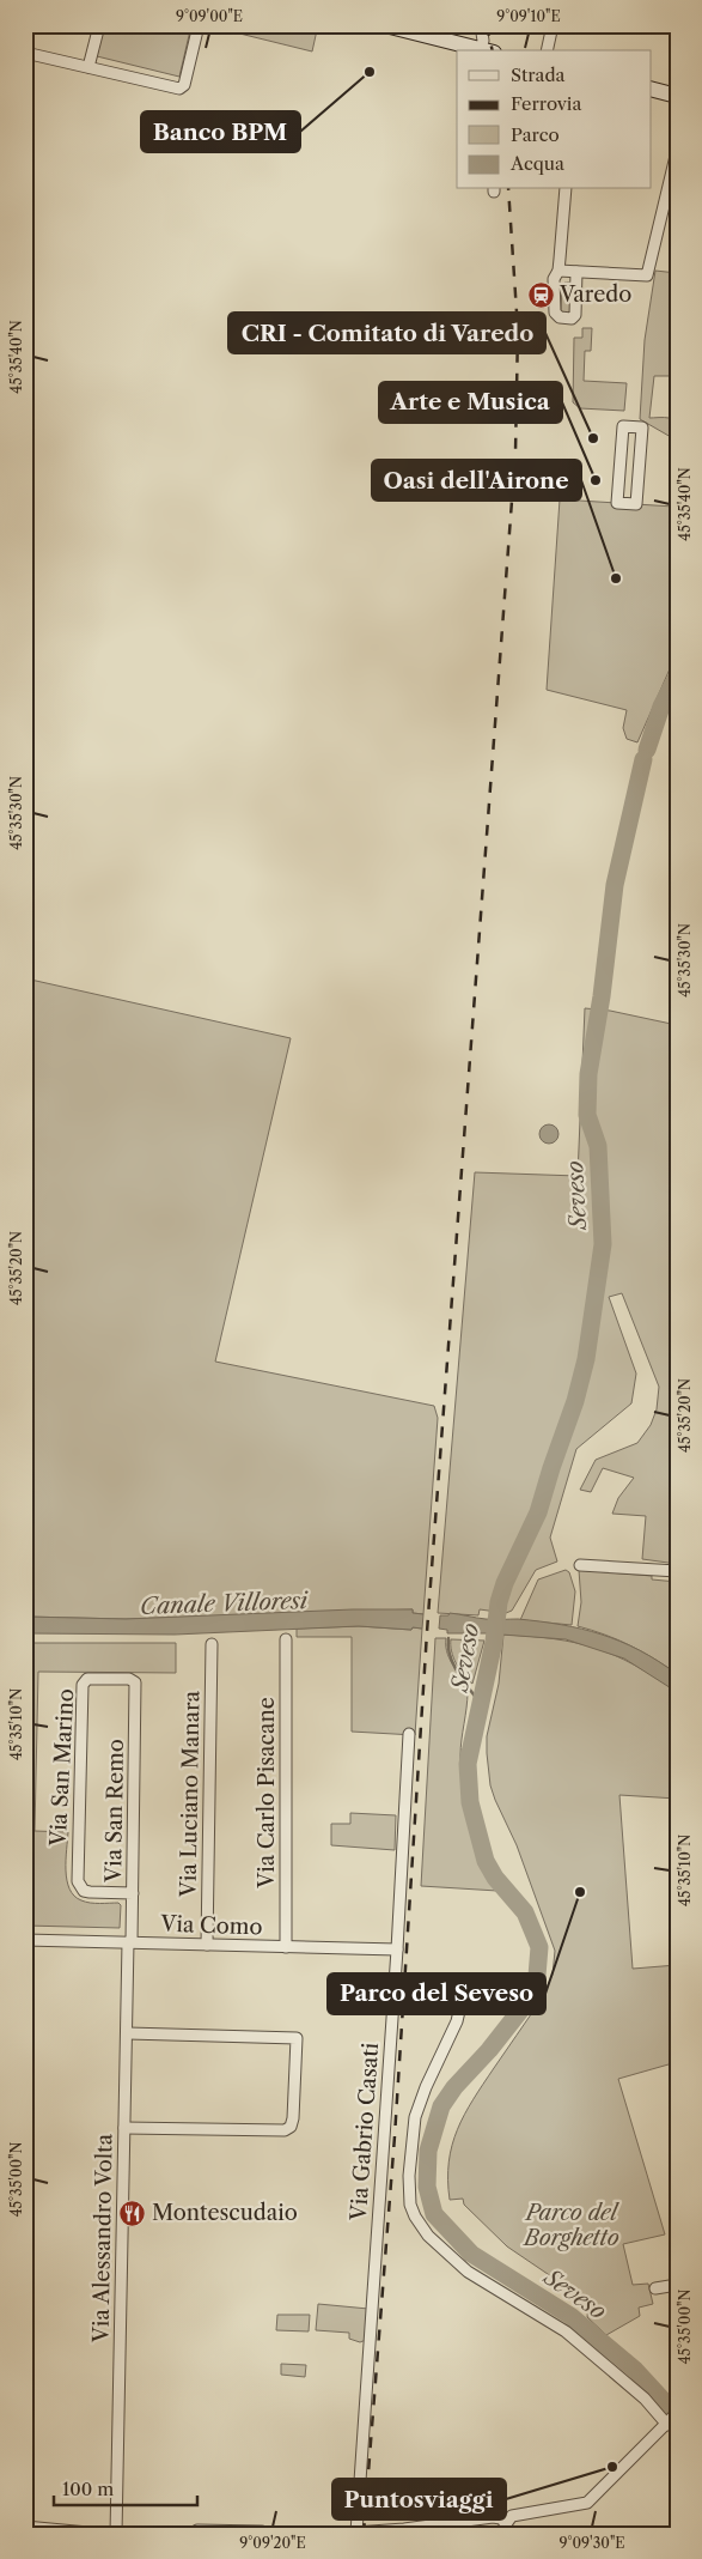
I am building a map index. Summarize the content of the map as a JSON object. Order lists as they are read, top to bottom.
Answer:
{
  "streets": {
    "street": [
      "Via San Marino",
      "Via Carlo Pisacane",
      "Via Luciano Manara",
      "Via San Remo",
      "Via Como",
      "Via Gabrio Casati",
      "Via Alessandro Volta"
    ]
  },
  "crossings": [
    ["Via San Marino", "Via San Remo"],
    ["Via Carlo Pisacane", "Via Como"],
    ["Via Luciano Manara", "Via Como"],
    ["Via San Remo", "Via Como"],
    ["Via San Remo", "Via Alessandro Volta"],
    ["Via Como", "Via Gabrio Casati"],
    ["Via Como", "Via Alessandro Volta"]
  ],
  "water": ["Seveso", "Canale Villoresi"],
  "parks": ["Parco del Borghetto"],
  "places": {
    "other": [
      "Banco BPM",
      "CRI - Comitato di Varedo",
      "Arte e Musica",
      "Oasi dell'Airone",
      "Parco del Seveso",
      "Puntosviaggi"
    ],
    "station": ["Varedo"],
    "restaurant": ["Montescudaio"]
  },
  "legend": [
    "Strada",
    "Ferrovia",
    "Parco",
    "Acqua"
  ],
  "scale_bar": "100 m",
  "coordinates": [
    "9°09'00\"E",
    "9°09'10\"E",
    "45°35'40\"N",
    "45°35'30\"N",
    "45°35'20\"N",
    "45°35'10\"N",
    "45°35'00\"N",
    "9°09'20\"E",
    "9°09'30\"E"
  ]
}
